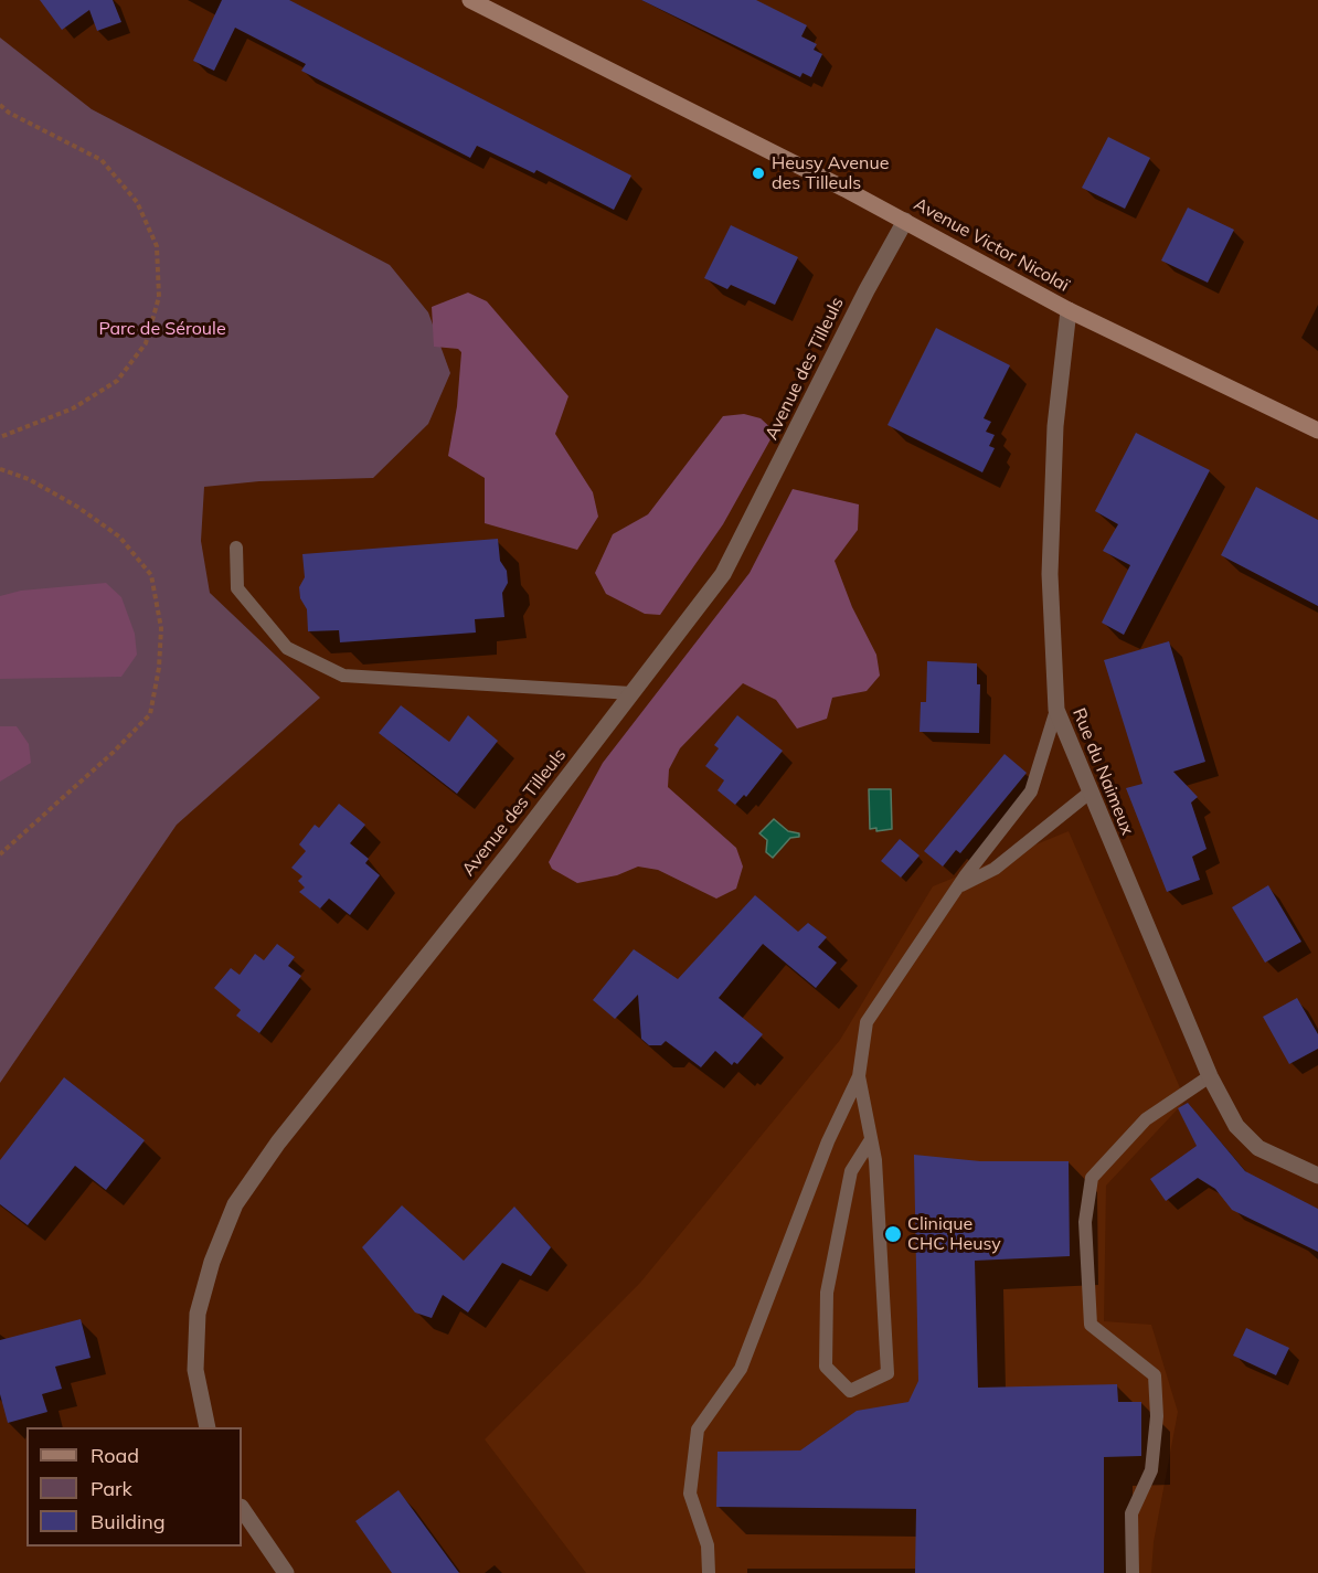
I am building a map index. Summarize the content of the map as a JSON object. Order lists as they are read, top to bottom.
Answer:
{
  "streets": {
    "street": ["Avenue Victor Nicolaï", "Avenue des Tilleuls", "Rue du Naimeux"]
  },
  "crossings": [
    ["Avenue Victor Nicolaï", "Avenue des Tilleuls"],
    ["Avenue Victor Nicolaï", "Rue du Naimeux"]
  ],
  "parks": ["Parc de Séroule"],
  "places": ["Heusy Avenue des Tilleuls", "Clinique CHC Heusy"],
  "legend": ["Road", "Park", "Building"]
}
